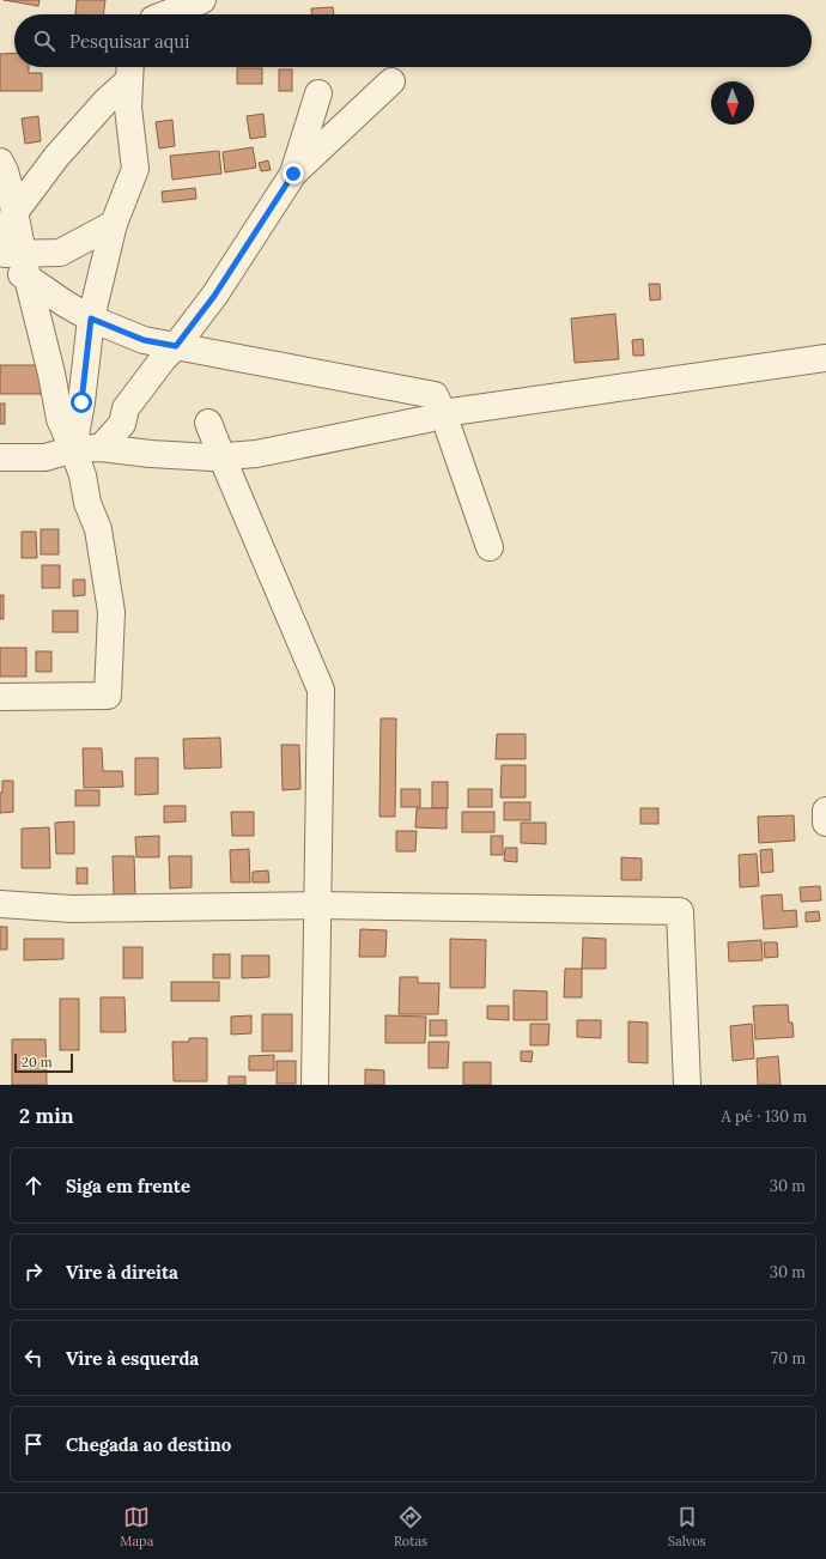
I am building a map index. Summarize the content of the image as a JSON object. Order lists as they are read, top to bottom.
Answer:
{
  "scale_bar": "20 m",
  "north": "bottom",
  "page": {
    "search": "Pesquisar aqui",
    "scale": "20 m",
    "heading": ["2 min", "A pé · 130 m"],
    "list": [
      ["Siga em frente", "30 m"],
      ["Vire à direita", "30 m"],
      ["Vire à esquerda", "70 m"],
      "Chegada ao destino"
    ],
    "nav": ["Mapa", "Rotas", "Salvos"]
  }
}
